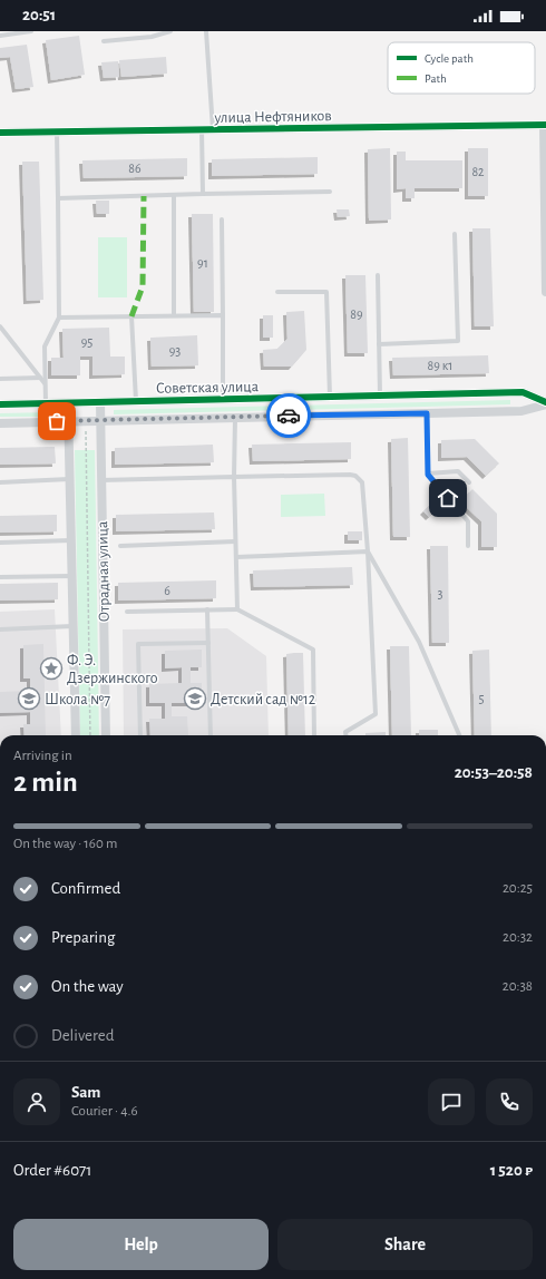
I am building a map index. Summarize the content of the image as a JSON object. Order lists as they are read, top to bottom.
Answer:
{
  "streets": {
    "street": ["улица Нефтяников", "Советская улица", "Отрадная улица"]
  },
  "crossings": [
    ["Советская улица", "Отрадная улица"]
  ],
  "places": {
    "place": ["Ф. Э. Дзержинского"],
    "school or university": ["Школа №7", "Детский сад №12"]
  },
  "house_numbers": [
    "86",
    "82",
    "91",
    "89",
    "95",
    "93",
    "89 к1",
    "6",
    "3",
    "5"
  ],
  "legend": ["Cycle path", "Path"],
  "page": {
    "status": "20:51",
    "heading": ["2 min", "Arriving in", "20:53–20:58"],
    "panel": [
      "Sam",
      "Courier · 4.6",
      "Order #6071",
      "1 520 ₽"
    ],
    "bar": "On the way · 160 m",
    "list": [
      ["Confirmed", "20:25"],
      ["Preparing", "20:32"],
      ["On the way", "20:38"],
      "Delivered"
    ],
    "buttons": ["Help", "Share"]
  }
}
